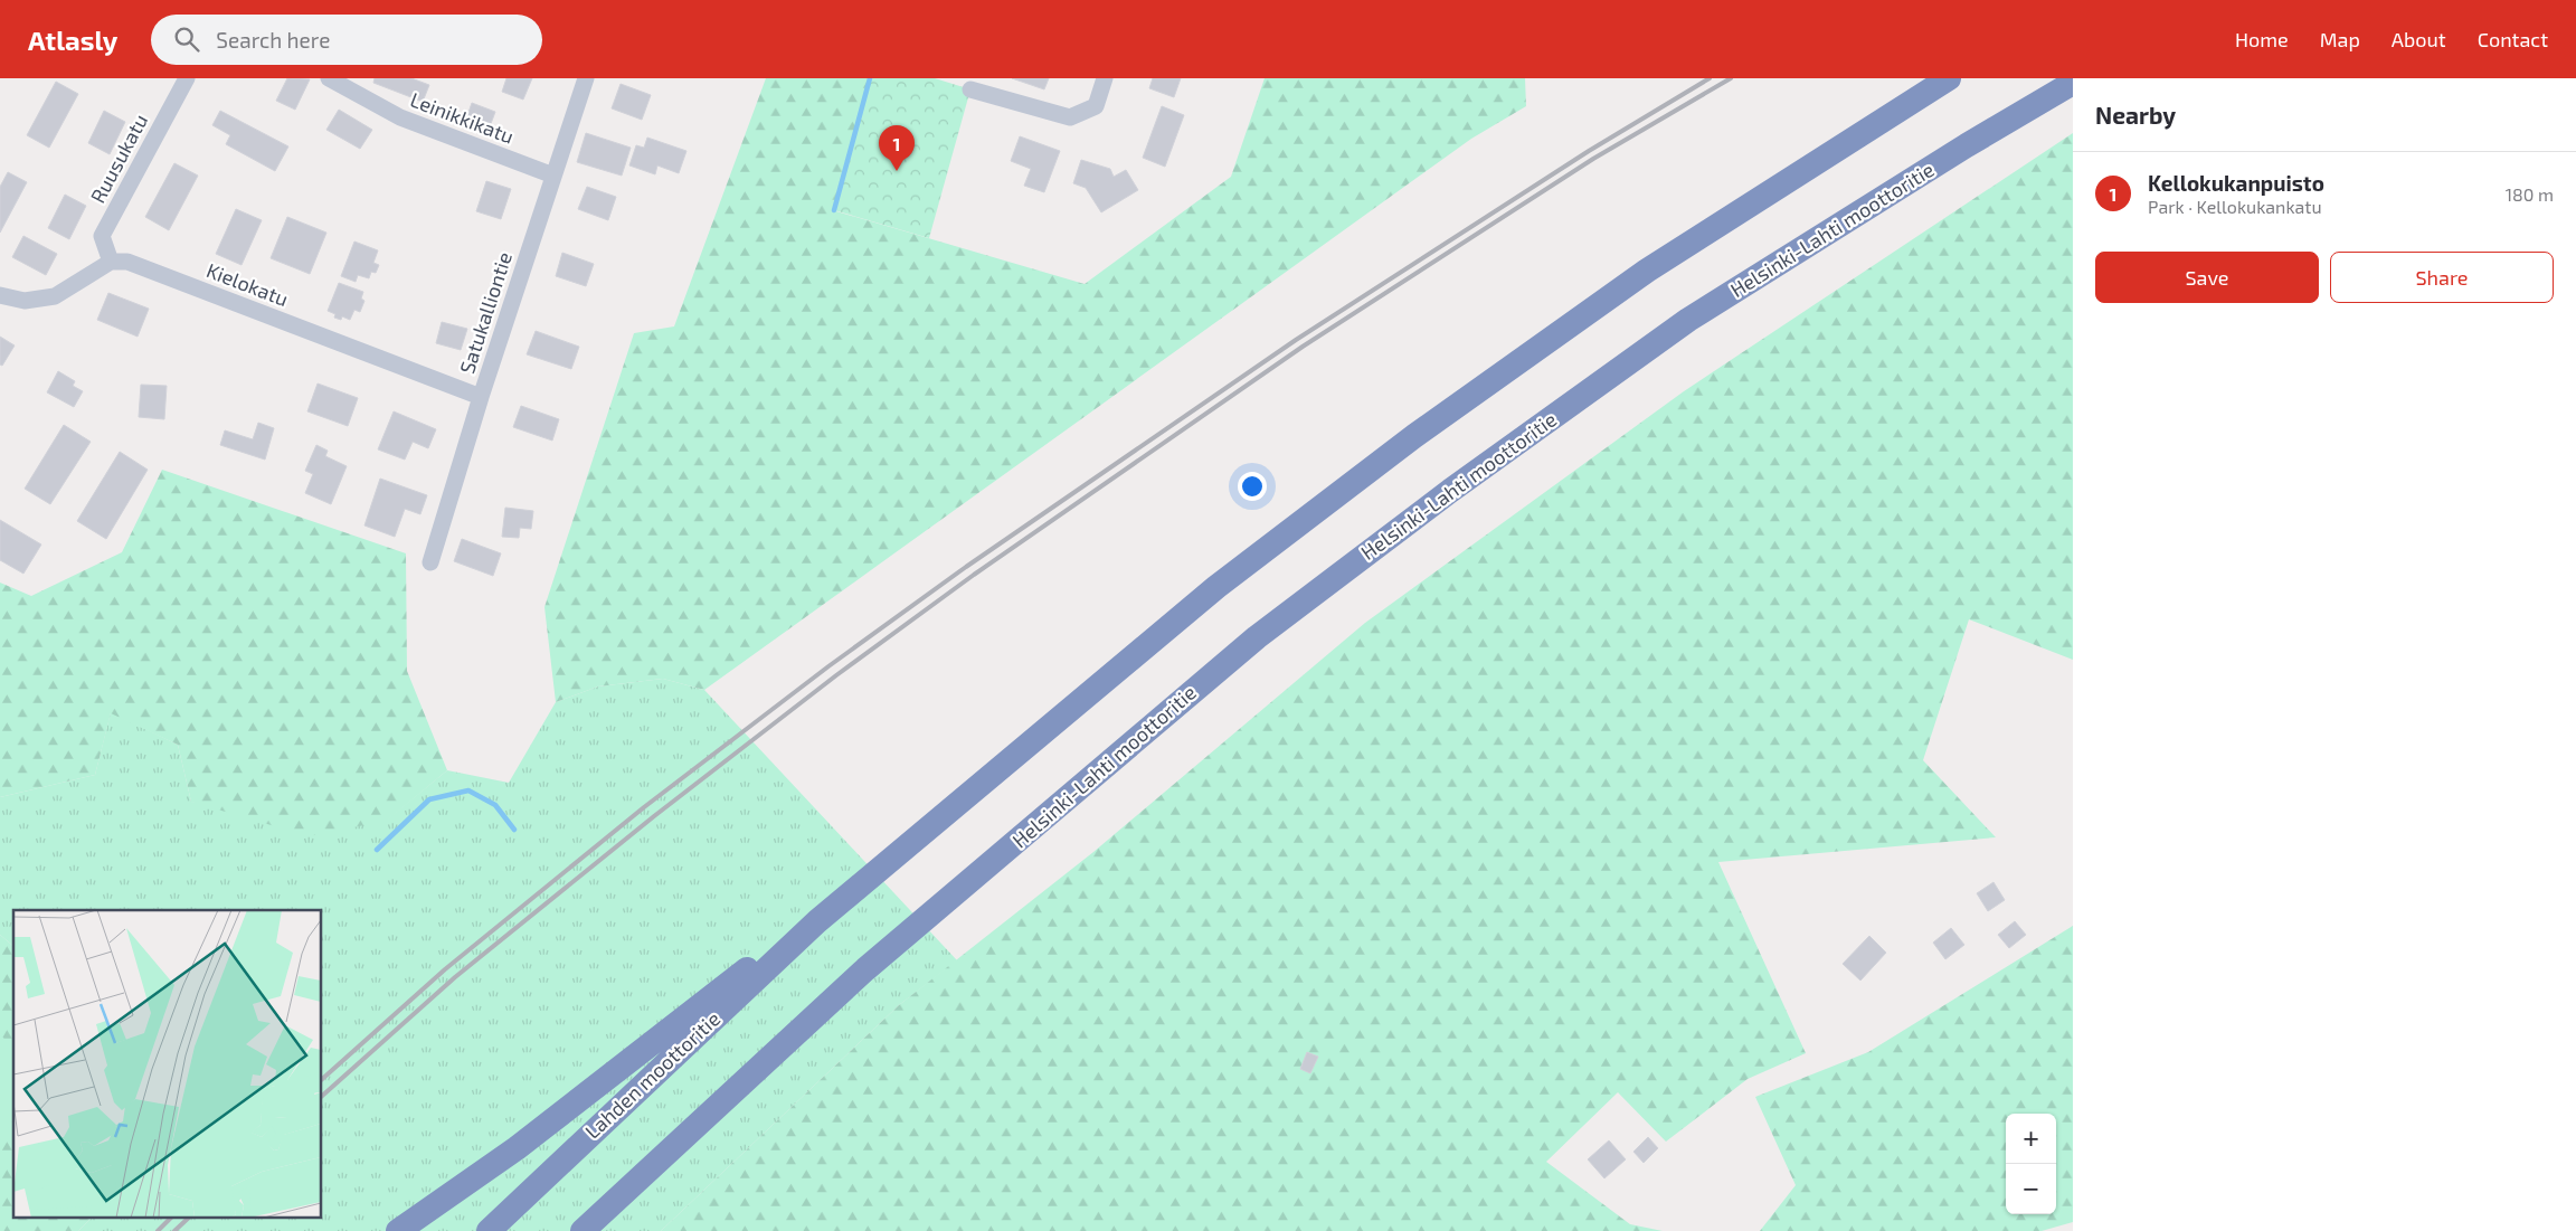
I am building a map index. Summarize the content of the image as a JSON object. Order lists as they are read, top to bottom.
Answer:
{
  "streets": {
    "highway": ["Helsinki-Lahti moottoritie", "Lahden moottoritie"],
    "street": [
      "Leinikkikatu",
      "Ruusukatu",
      "Kielokatu",
      "Satukalliontie"
    ]
  },
  "crossings": [
    ["Leinikkikatu", "Satukalliontie"],
    ["Ruusukatu", "Kielokatu"],
    ["Kielokatu", "Satukalliontie"]
  ],
  "page": {
    "header": "Atlasly",
    "search": "Search here",
    "nav": [
      "Home",
      "Map",
      "About",
      "Contact"
    ],
    "heading": "Nearby",
    "pins": "1",
    "list": [
      {
        "mark": "1",
        "name": "Kellokukanpuisto",
        "note": "Park · Kellokukankatu",
        "value": "180 m"
      }
    ],
    "buttons": ["Save", "Share"],
    "map_buttons": ["+", "−"]
  }
}
